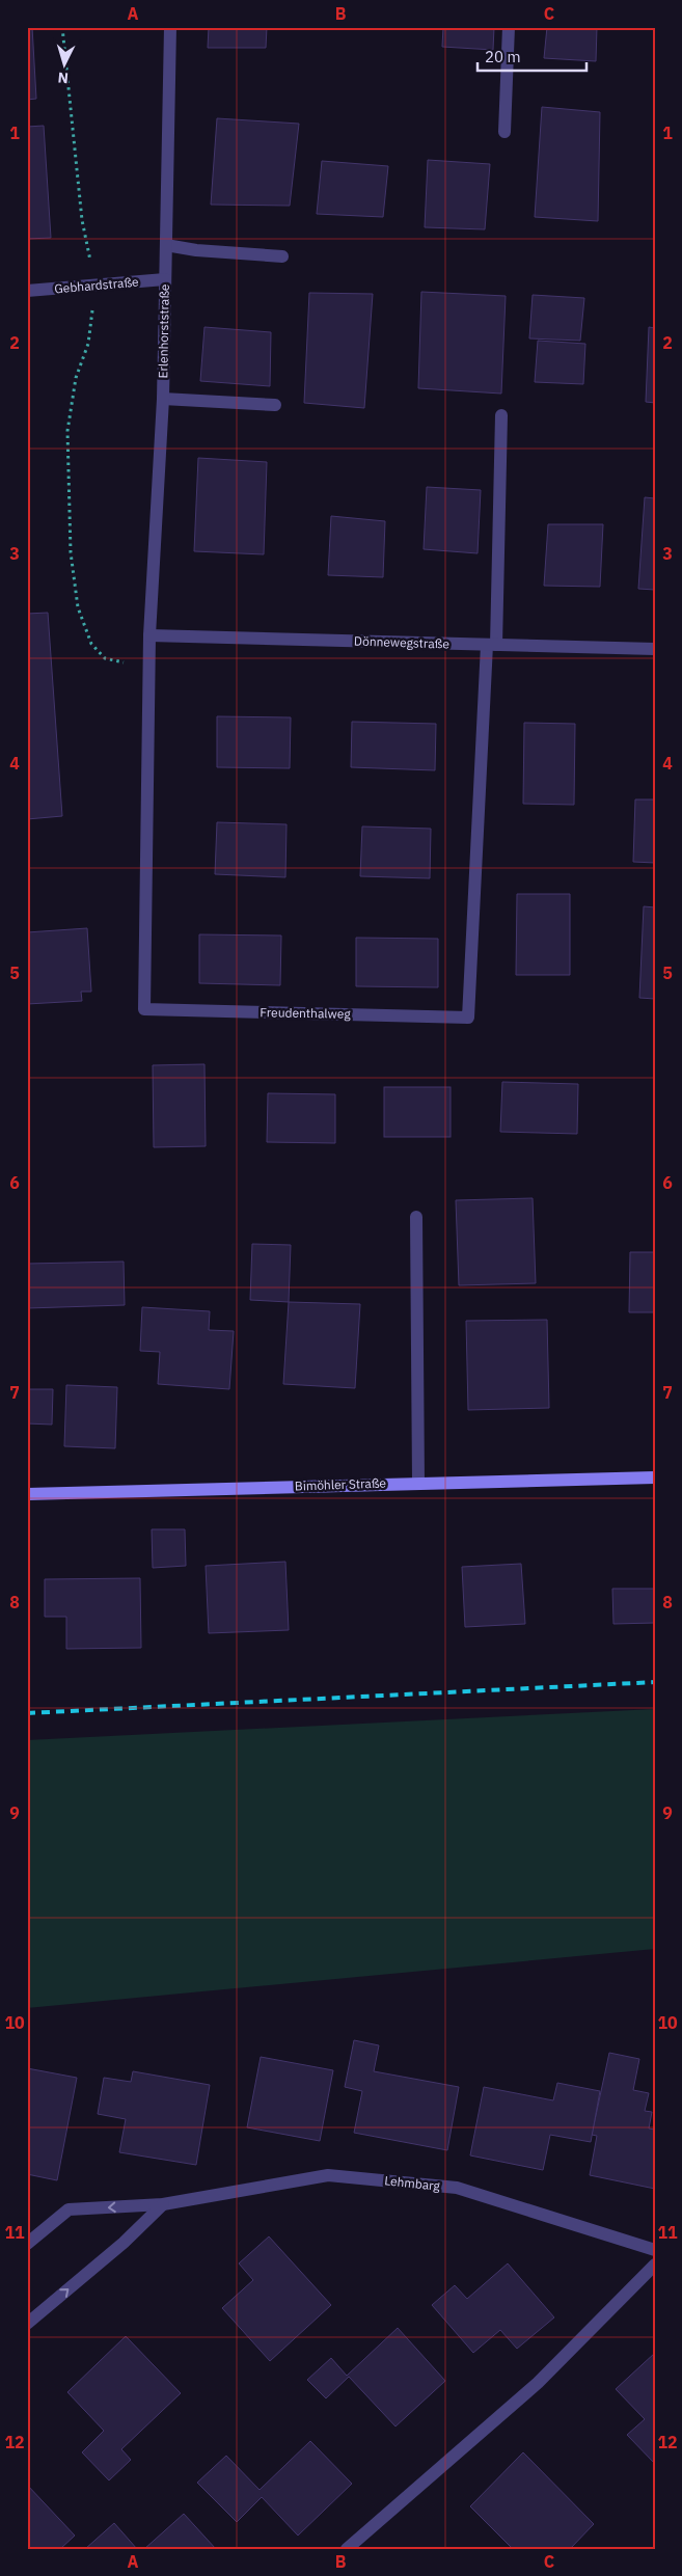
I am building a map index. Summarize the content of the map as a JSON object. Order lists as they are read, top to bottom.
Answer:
{
  "streets": {
    "street": [
      "Gebhardstraße",
      "Erlenhorststraße",
      "Dönnewegstraße",
      "Freudenthalweg",
      "Bimöhler Straße",
      "Lehmbarg"
    ]
  },
  "crossings": [
    ["Gebhardstraße", "Erlenhorststraße"],
    ["Erlenhorststraße", "Dönnewegstraße"],
    ["Erlenhorststraße", "Freudenthalweg"],
    ["Dönnewegstraße", "Freudenthalweg"]
  ],
  "scale_bar": "20 m",
  "north": "bottom",
  "grid": {
    "columns": ["A", "B", "C"],
    "rows": [
      "1",
      "2",
      "3",
      "4",
      "5",
      "6",
      "7",
      "8",
      "9",
      "10",
      "11",
      "12"
    ]
  }
}
